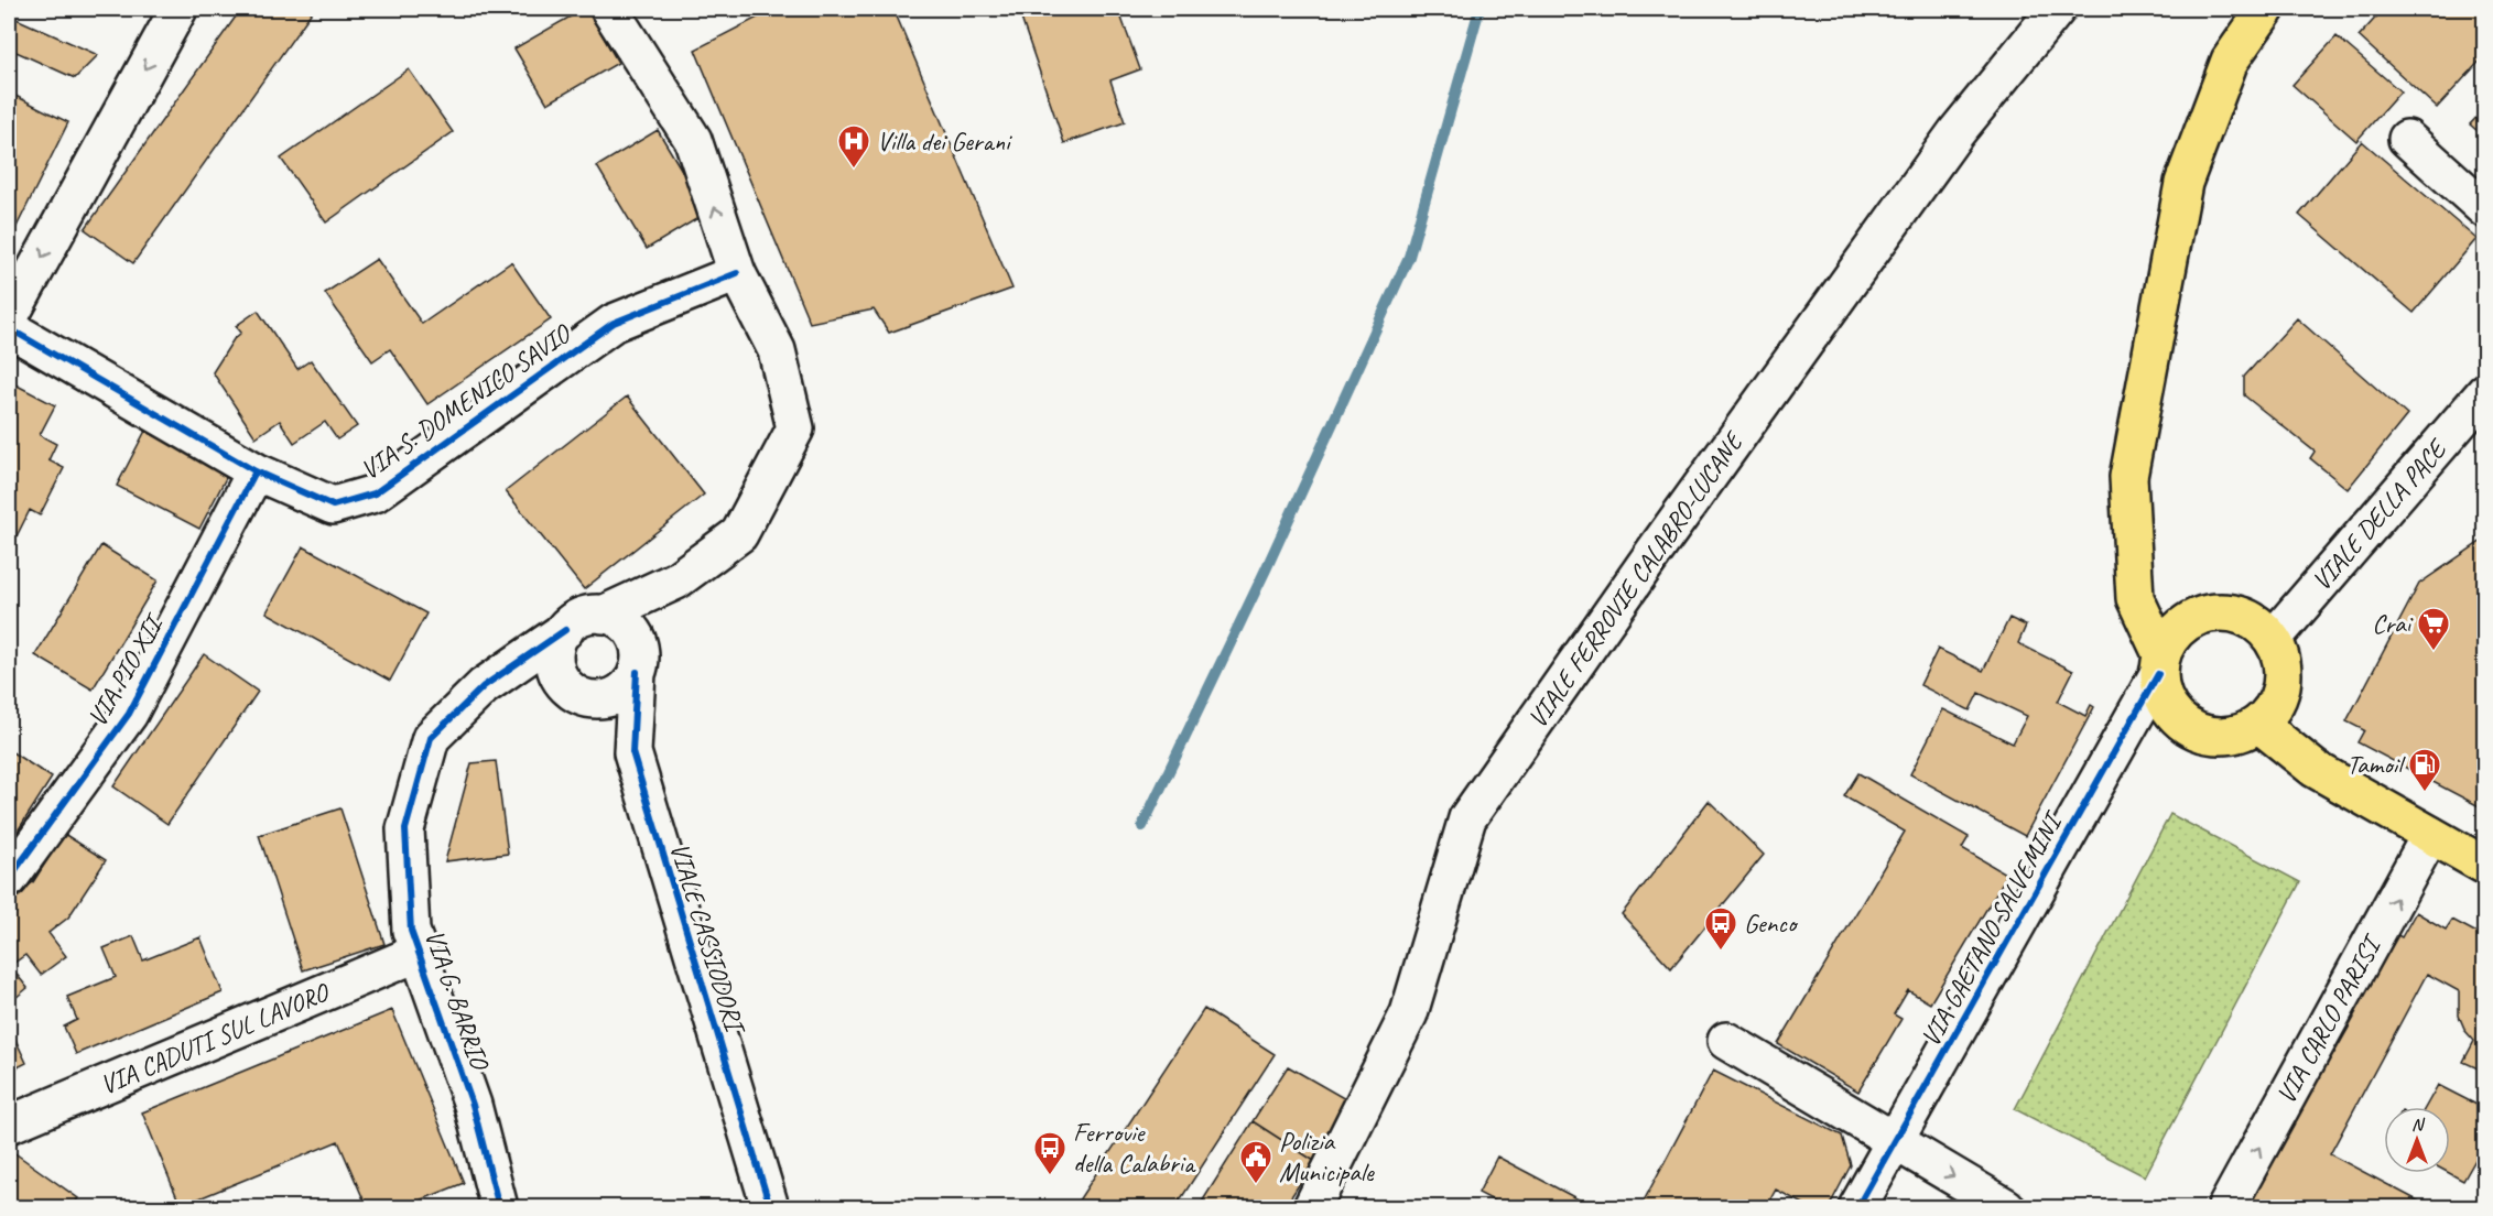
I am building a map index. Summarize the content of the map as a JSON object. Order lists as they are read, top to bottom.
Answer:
{
  "streets": {
    "street": [
      "VIA S. DOMENICO SAVIO",
      "VIALE DELLA PACE",
      "VIALE FERROVIE CALABRO-LUCANE",
      "VIA PIO XII",
      "VIA GAETANO SALVEMINI",
      "VIALE CASSIODORI",
      "VIA G. BARRIO",
      "VIA CARLO PARISI",
      "VIA CADUTI SUL LAVORO"
    ]
  },
  "crossings": [
    ["VIA S. DOMENICO SAVIO", "VIA PIO XII"],
    ["VIALE DELLA PACE", "VIA GAETANO SALVEMINI"],
    ["VIALE CASSIODORI", "VIA G. BARRIO"],
    ["VIA G. BARRIO", "VIA CADUTI SUL LAVORO"]
  ],
  "one_way": ["VIA CARLO PARISI"],
  "places": {
    "hospital": ["Villa dei Gerani"],
    "supermarket": ["Crai"],
    "fuel station": ["Tamoil"],
    "bus stop": ["Genco", "Ferrovie della Calabria"],
    "public building": ["Polizia Municipale"]
  },
  "north": "top"
}
